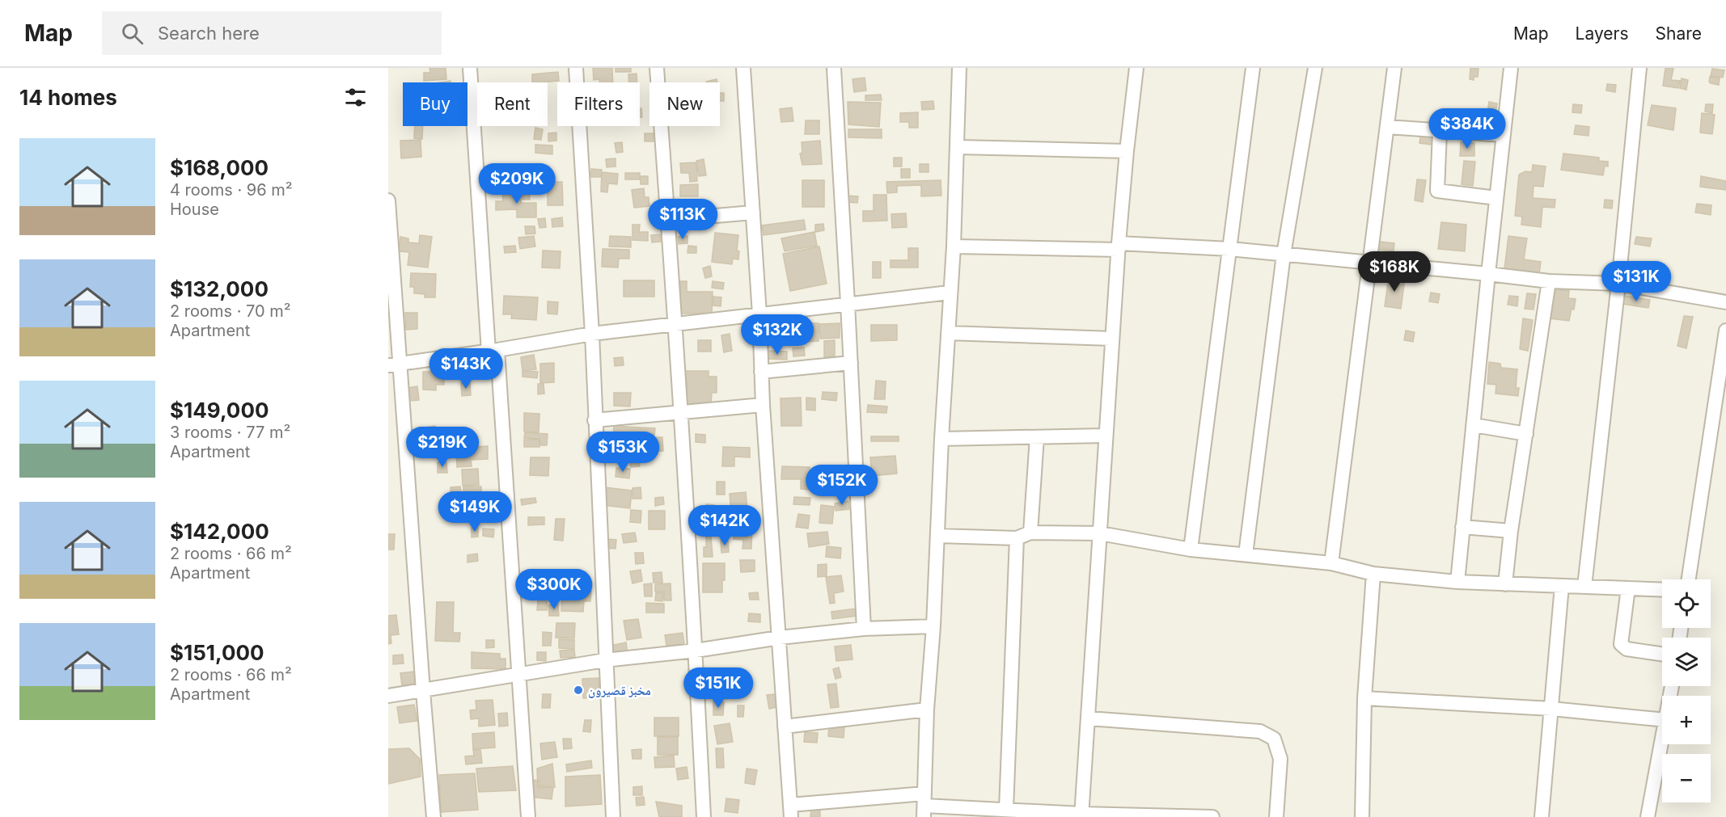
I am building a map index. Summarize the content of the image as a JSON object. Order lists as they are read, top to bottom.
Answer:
{
  "places": ["مخبز قصيرون"],
  "page": {
    "header": "Map",
    "search": "Search here",
    "nav": ["Map", "Layers", "Share"],
    "heading": "14 homes",
    "chip": [
      "Buy",
      "Rent",
      "Filters",
      "New"
    ],
    "price": [
      "$384K",
      "$209K",
      "$113K",
      "$168K",
      "$131K",
      "$132K",
      "$143K",
      "$219K",
      "$153K",
      "$152K",
      "$149K",
      "$142K",
      "$300K",
      "$151K"
    ],
    "list": [
      {
        "name": "$168,000",
        "note": "4 rooms · 96 m² · House"
      },
      {
        "name": "$132,000",
        "note": "2 rooms · 70 m² · Apartment"
      },
      {
        "name": "$149,000",
        "note": "3 rooms · 77 m² · Apartment"
      },
      {
        "name": "$142,000",
        "note": "2 rooms · 66 m² · Apartment"
      },
      {
        "name": "$151,000",
        "note": "2 rooms · 66 m² · Apartment"
      }
    ],
    "map_buttons": ["+", "−"]
  }
}
